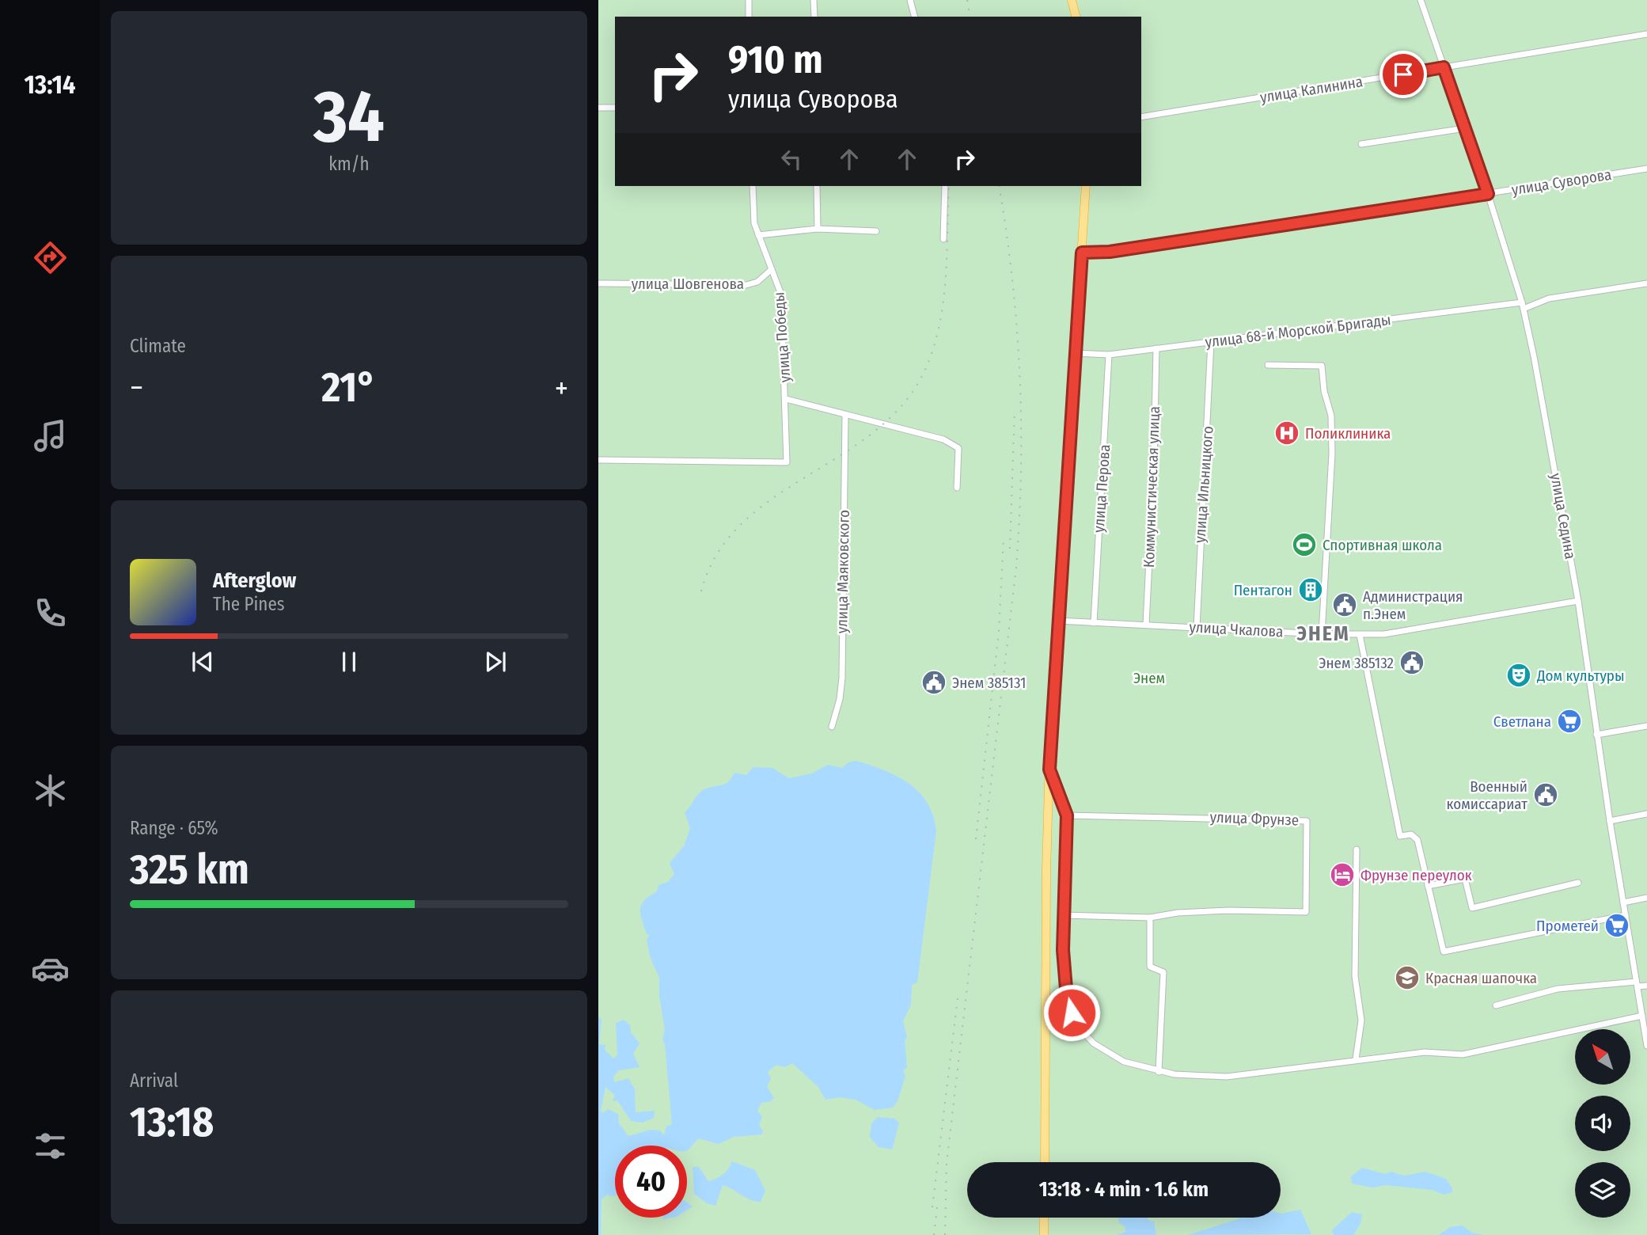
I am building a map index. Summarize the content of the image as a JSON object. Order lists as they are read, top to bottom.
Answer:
{
  "streets": {
    "street": [
      "улица Калинина",
      "улица Суворова",
      "улица Шовгенова",
      "улица 68-й Морской Бригады",
      "улица Победы",
      "улица Ильницкого",
      "Коммунистическая улица",
      "улица Перова",
      "улица Седина",
      "улица Маяковского",
      "улица Чкалова",
      "улица Фрунзе"
    ]
  },
  "crossings": [
    ["улица Калинина", "улица Седина"],
    ["улица Суворова", "улица Седина"],
    ["улица Шовгенова", "улица Победы"],
    ["улица 68-й Морской Бригады", "улица Ильницкого"],
    ["улица 68-й Морской Бригады", "Коммунистическая улица"],
    ["улица 68-й Морской Бригады", "улица Перова"],
    ["улица 68-й Морской Бригады", "улица Седина"],
    ["улица Ильницкого", "улица Чкалова"],
    ["Коммунистическая улица", "улица Чкалова"],
    ["улица Перова", "улица Чкалова"],
    ["улица Седина", "улица Чкалова"]
  ],
  "districts": ["ЭНЕМ"],
  "parks": ["Энем"],
  "places": {
    "hospital": ["Поликлиника"],
    "sports": ["Спортивная школа"],
    "building": ["Пентагон"],
    "public building": [
      "Администрация п.Энем",
      "Энем 385132",
      "Энем 385131",
      "Военный комиссариат"
    ],
    "theatre": ["Дом культуры"],
    "supermarket": ["Светлана", "Прометей"],
    "hotel": ["Фрунзе переулок"],
    "school or university": ["Красная шапочка"]
  },
  "north": "top left",
  "page": {
    "tabs": "13:14",
    "tile": [
      ["34", "km/h"],
      "Climate",
      ["Range · 65%", "325 km"],
      ["Arrival", "13:18"]
    ],
    "turn": ["910 m", "улица Суворова"],
    "heat": ["−", "21°", "+"],
    "song": ["Afterglow", "The Pines"],
    "limit": "40",
    "trip": "13:18 · 4 min · 1.6 km"
  }
}
